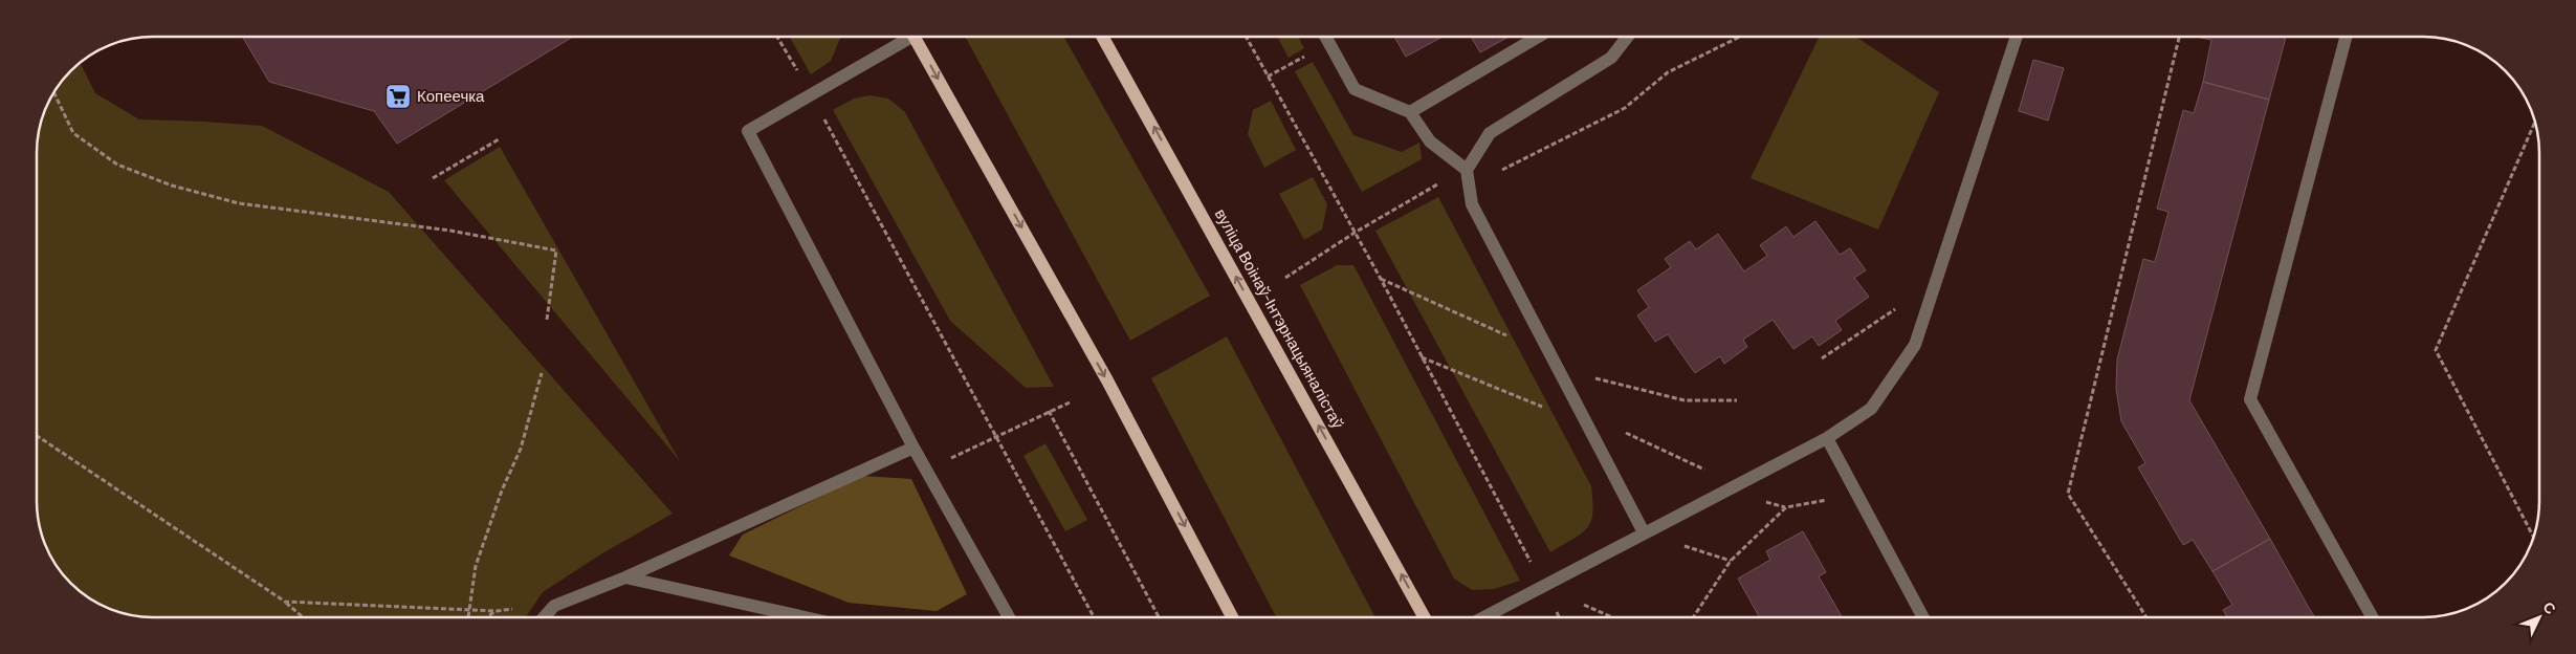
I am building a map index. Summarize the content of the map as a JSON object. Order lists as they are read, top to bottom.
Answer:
{
  "streets": {
    "main road": ["вуліца Воінаў-Інтэрнацыяналістаў"]
  },
  "one_way": ["вуліца Воінаў-Інтэрнацыяналістаў"],
  "places": {
    "supermarket": ["Копеечка"]
  },
  "north": "top right"
}
